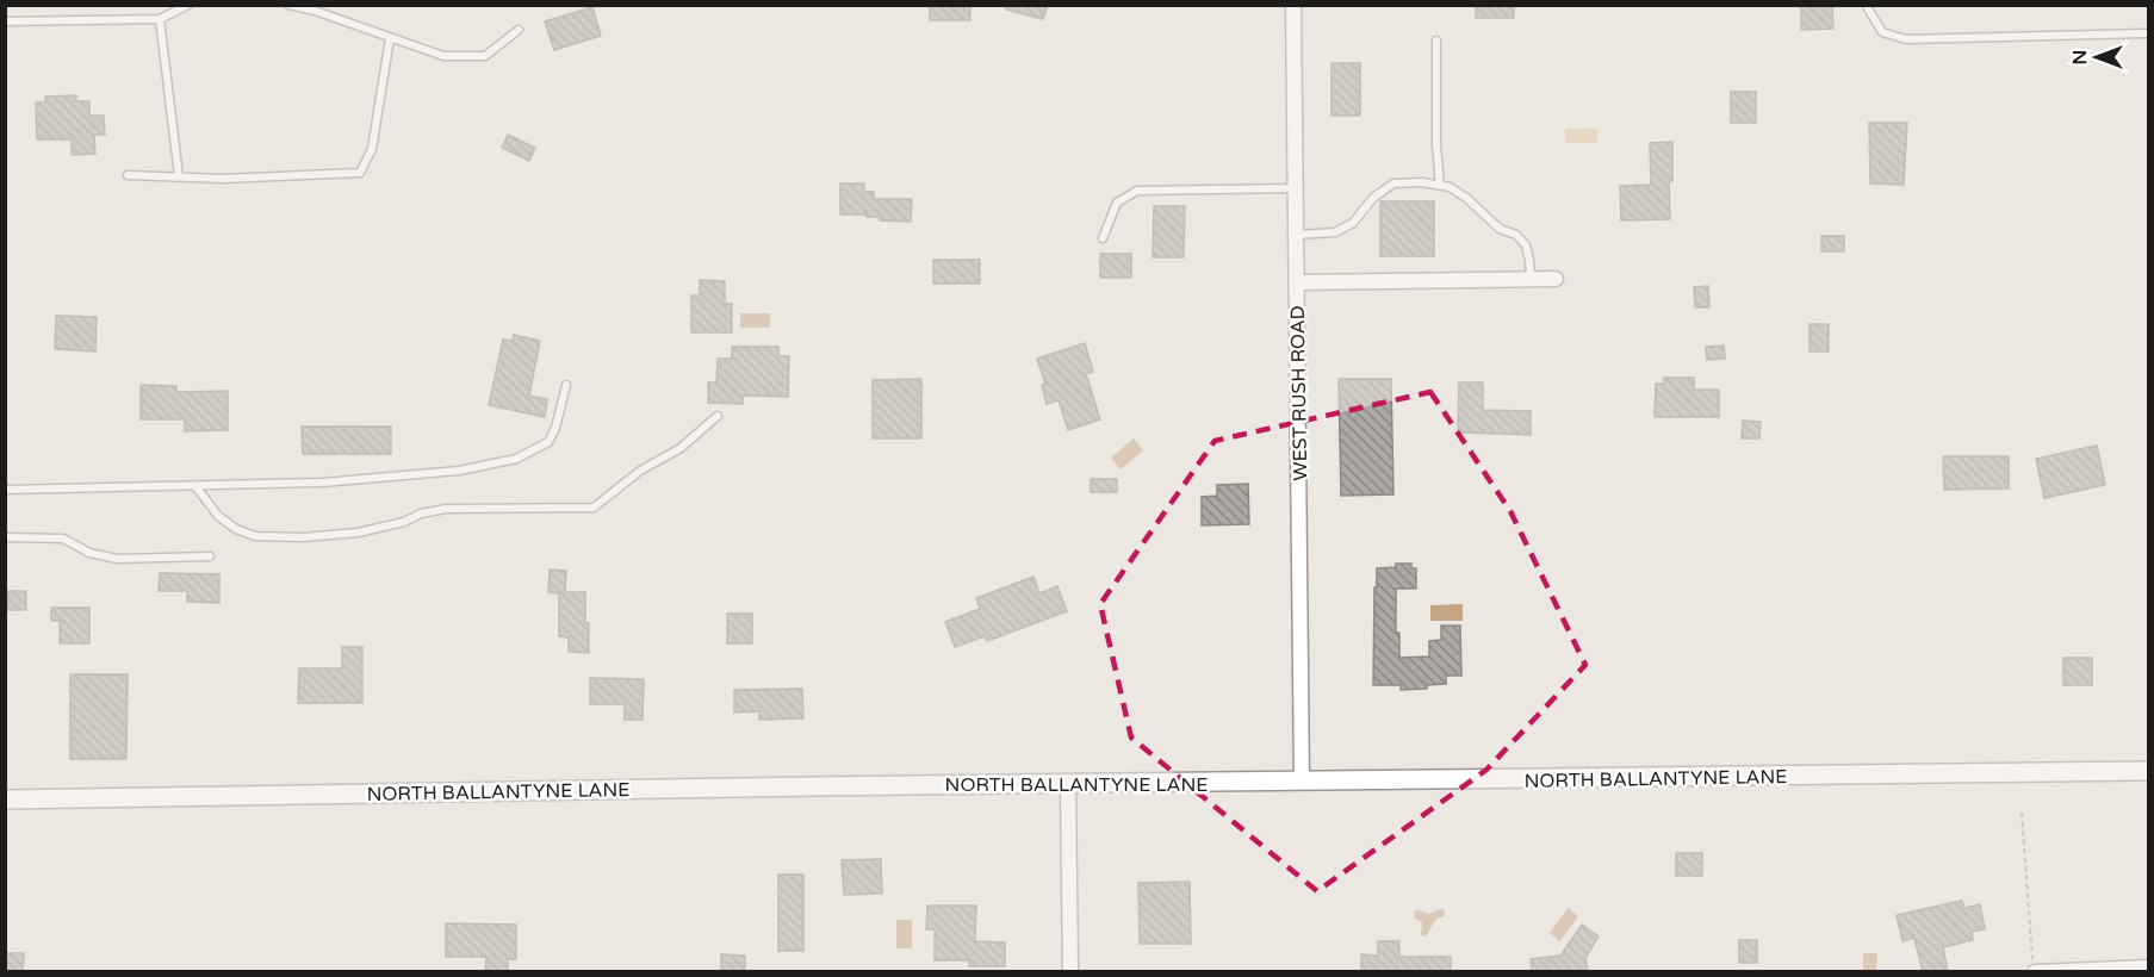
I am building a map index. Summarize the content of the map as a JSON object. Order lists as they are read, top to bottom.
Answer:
{
  "streets": {
    "street": ["WEST RUSH ROAD", "NORTH BALLANTYNE LANE"]
  },
  "crossings": [
    ["WEST RUSH ROAD", "NORTH BALLANTYNE LANE"]
  ],
  "north": "left"
}
